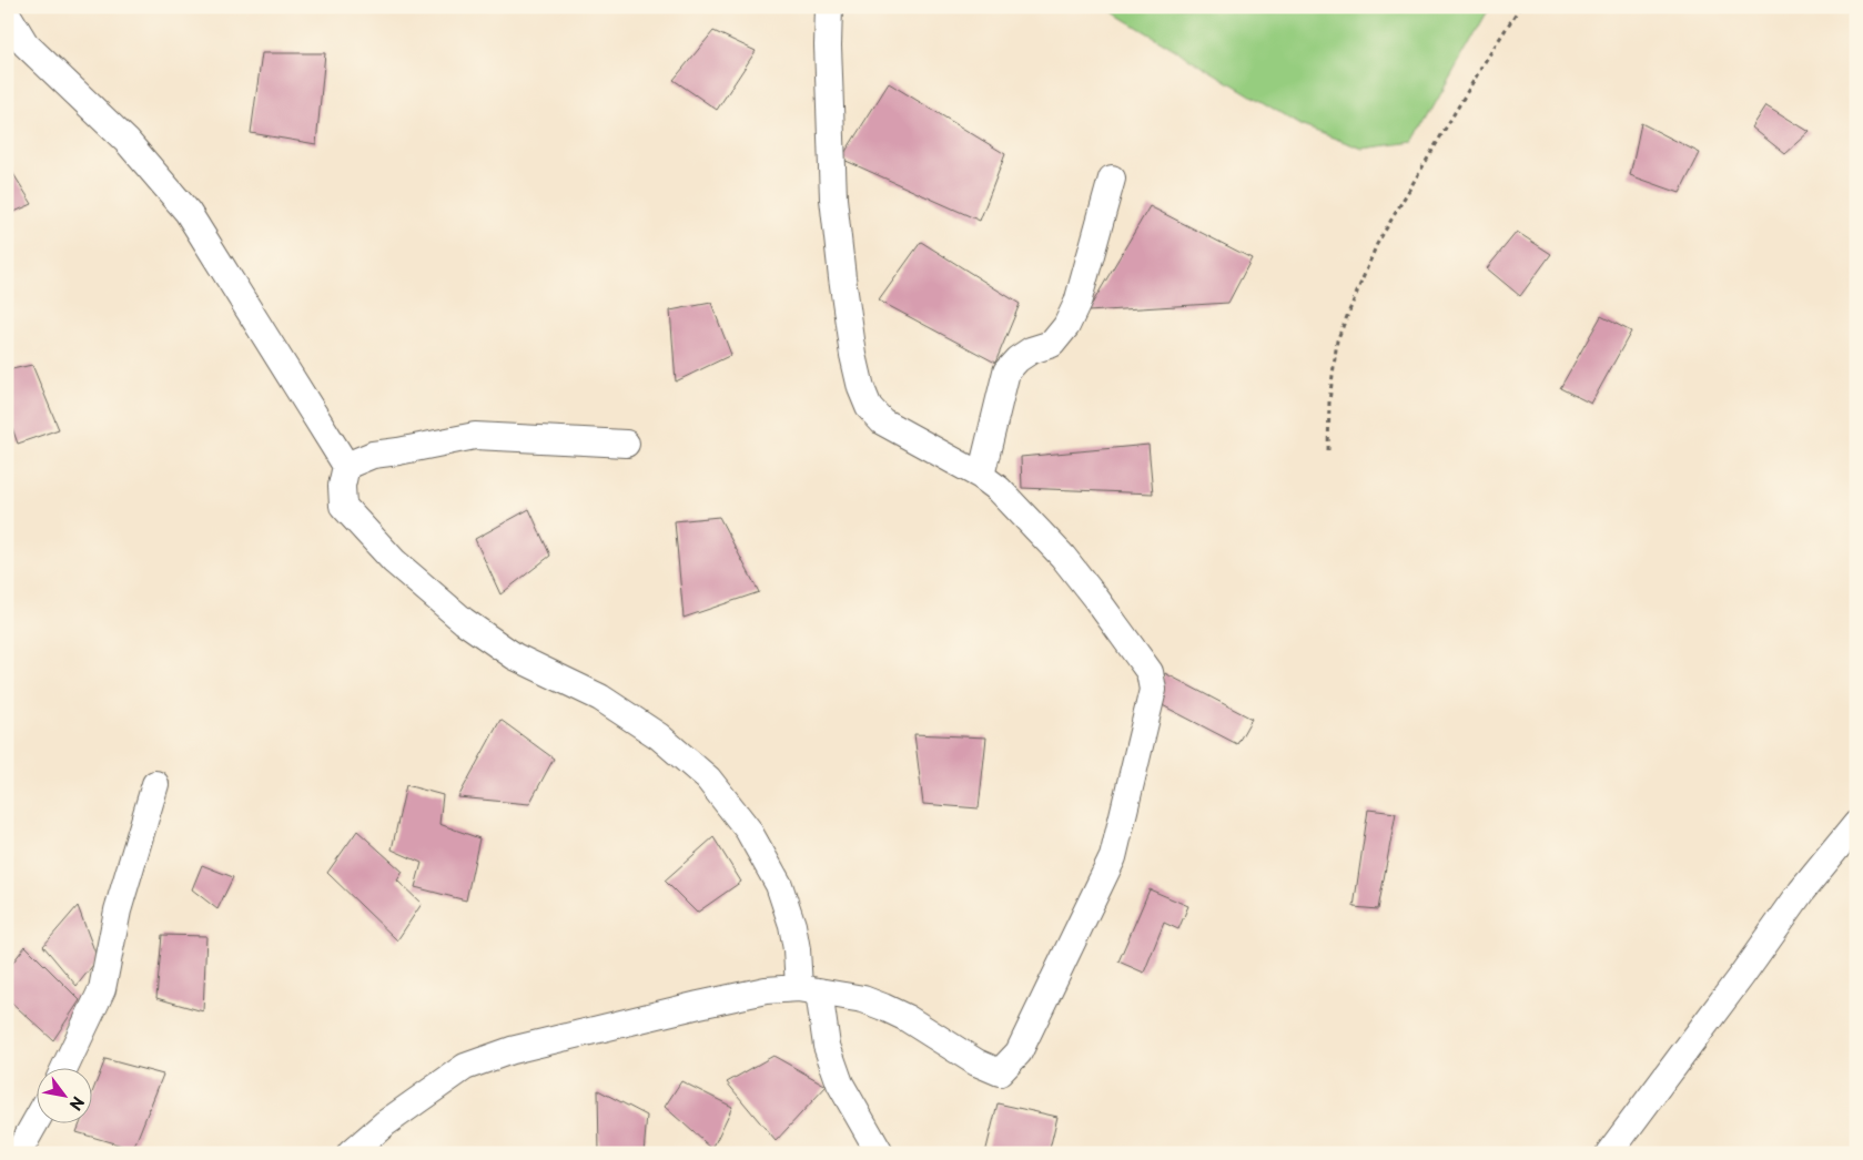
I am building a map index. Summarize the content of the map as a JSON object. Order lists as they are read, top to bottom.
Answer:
{
  "north": "bottom right"
}
